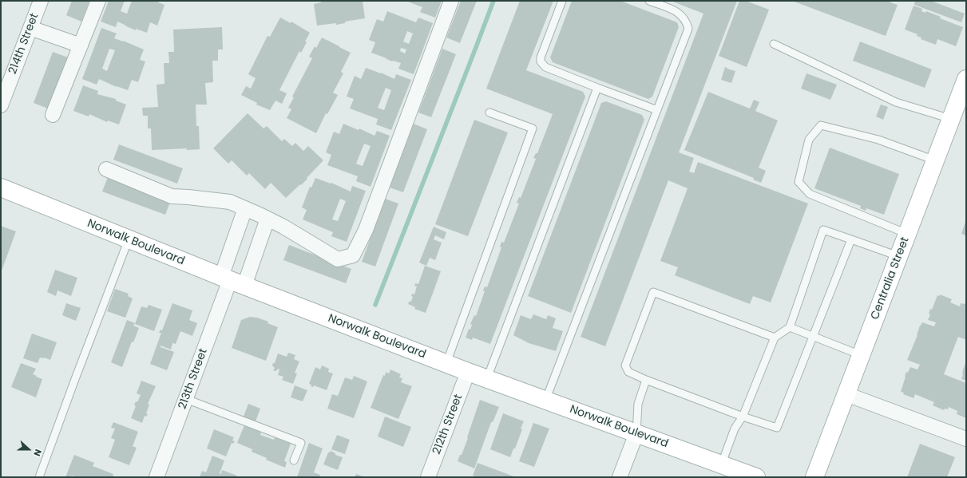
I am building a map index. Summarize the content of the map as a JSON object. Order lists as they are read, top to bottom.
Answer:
{
  "streets": {
    "main road": ["Norwalk Boulevard", "Centralia Street"],
    "street": ["214th Street", "213th Street", "212th Street"]
  },
  "crossings": [
    ["Norwalk Boulevard", "213th Street"],
    ["Norwalk Boulevard", "212th Street"]
  ],
  "north": "right"
}
